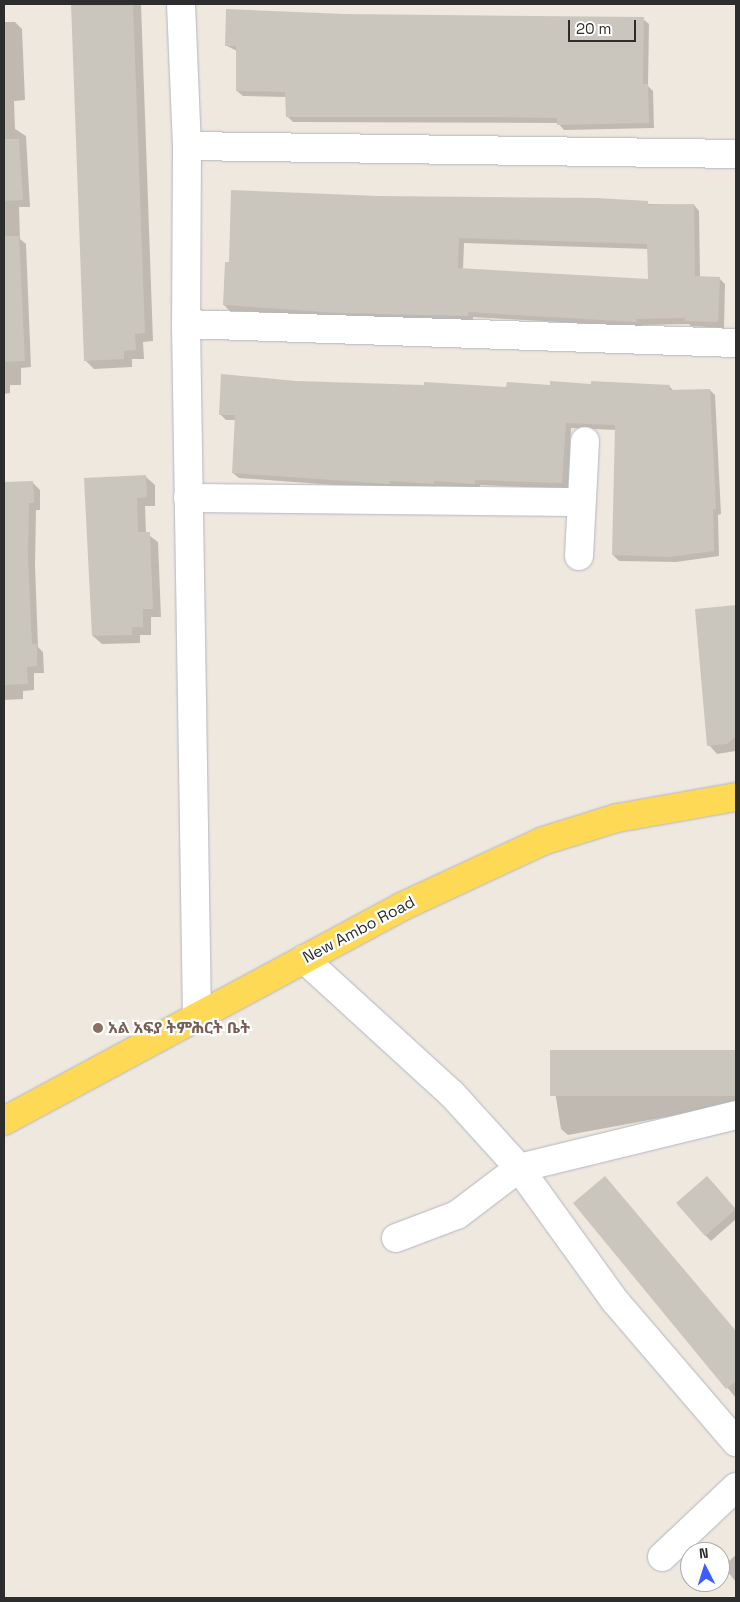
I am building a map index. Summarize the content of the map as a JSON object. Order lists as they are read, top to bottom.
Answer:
{
  "streets": {
    "main road": ["New Ambo Road"]
  },
  "places": ["አል አፍያ ትምሕርት ቤት"],
  "scale_bar": "20 m",
  "north": "top"
}
